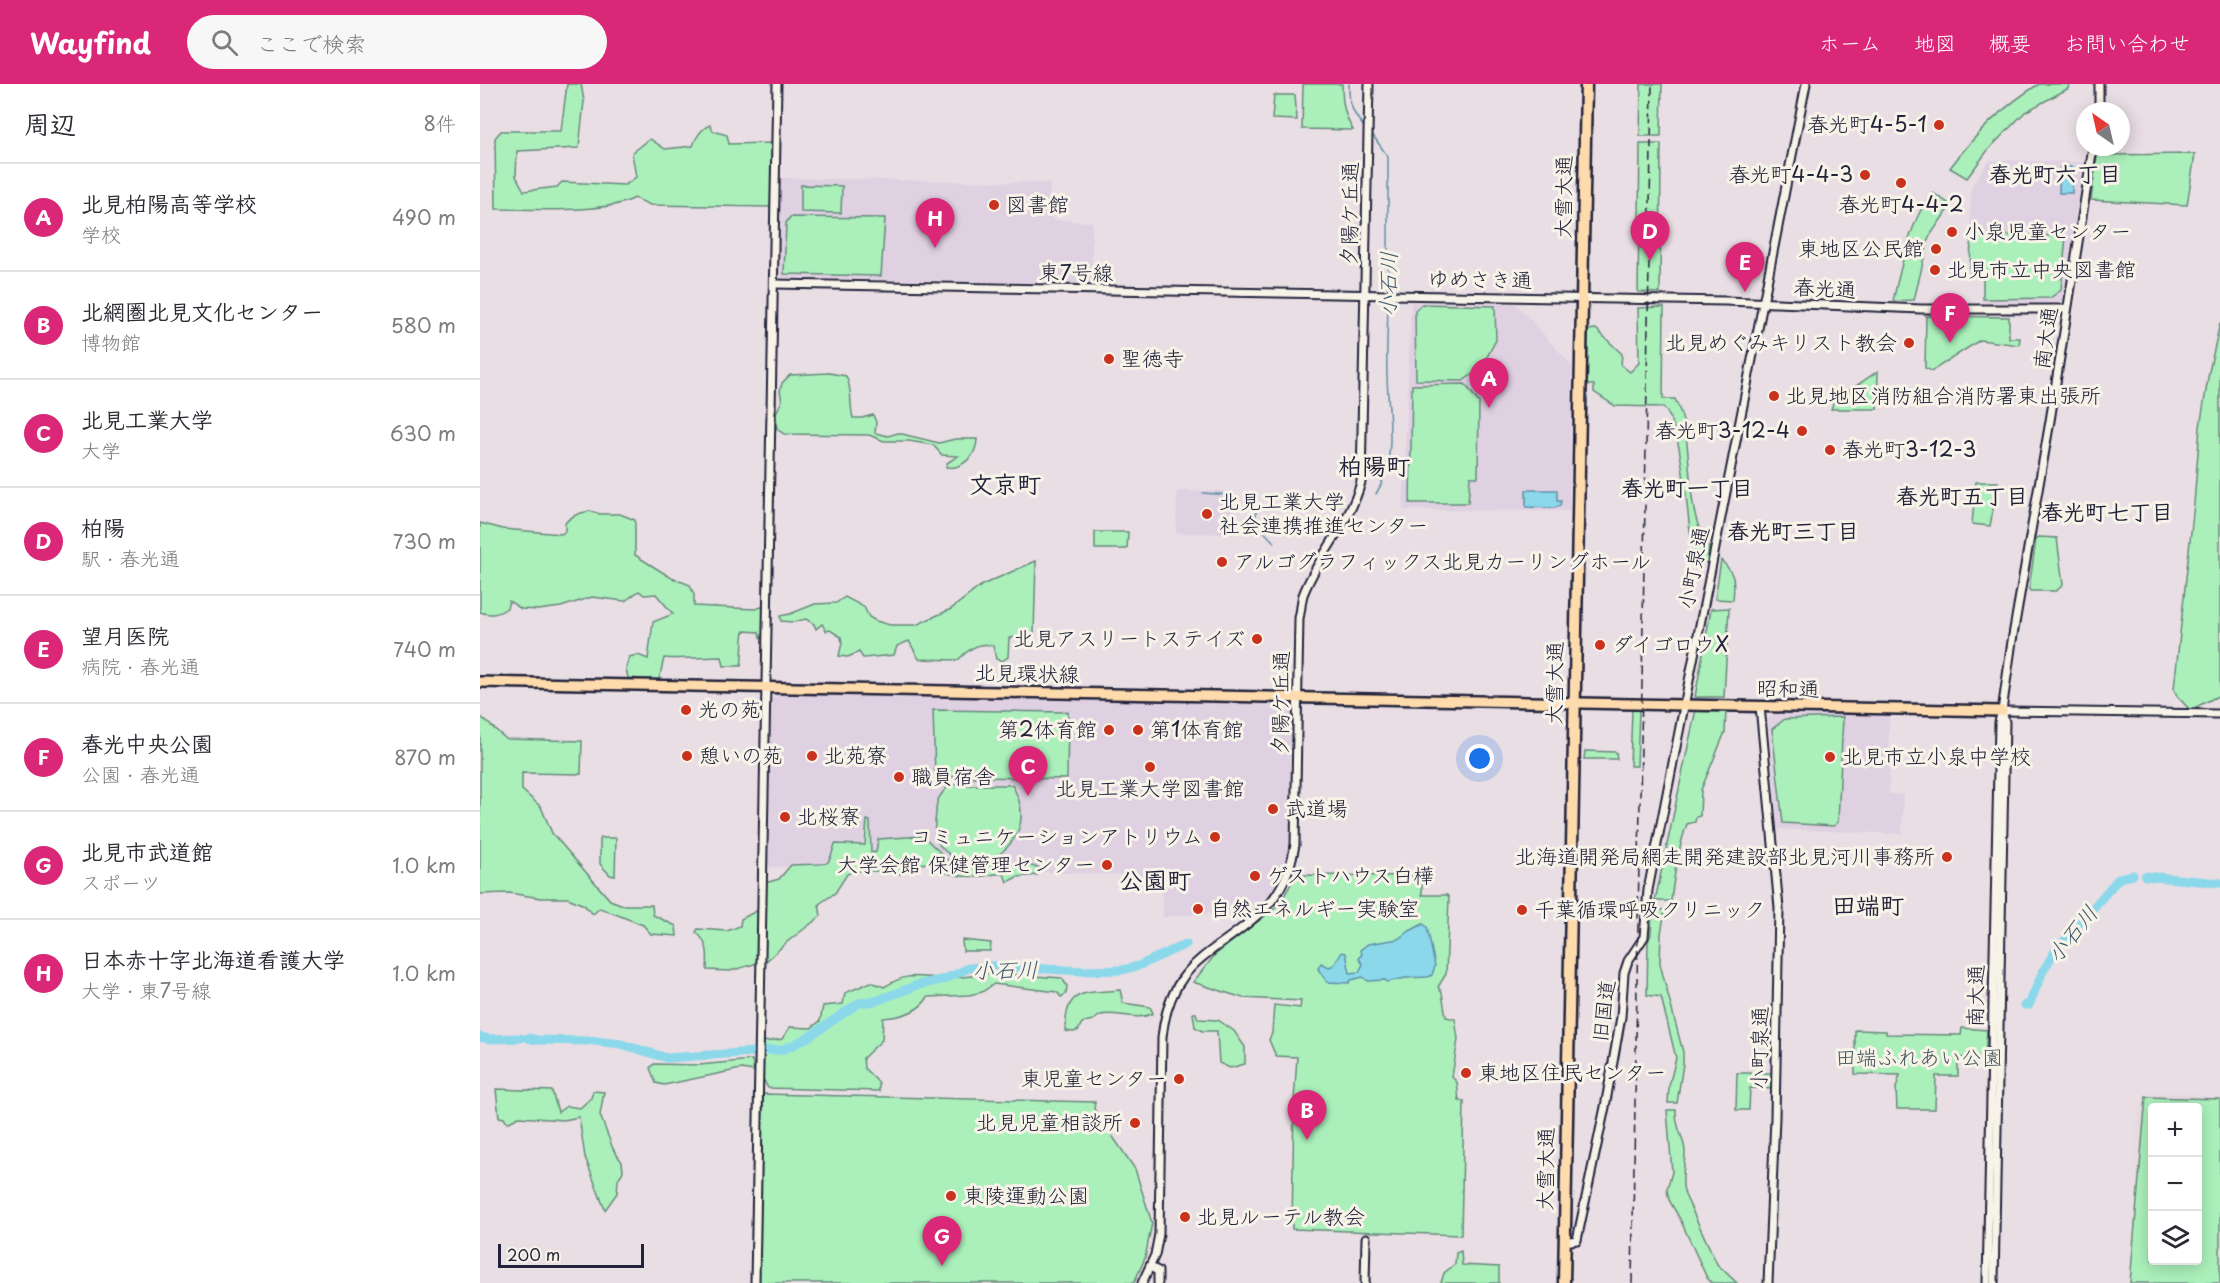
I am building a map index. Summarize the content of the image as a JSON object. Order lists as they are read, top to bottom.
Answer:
{
  "streets": {
    "highway": ["大雪大通"],
    "main road": ["北見環状線", "昭和通"],
    "street": [
      "夕陽ケ丘通",
      "東7号線",
      "ゆめさき通",
      "春光通",
      "南大通",
      "小町泉通",
      "旧国道"
    ]
  },
  "crossings": [
    ["大雪大通", "ゆめさき通"],
    ["大雪大通", "春光通"],
    ["大雪大通", "北見環状線"],
    ["大雪大通", "昭和通"],
    ["大雪大通", "旧国道"],
    ["夕陽ケ丘通", "東7号線"],
    ["夕陽ケ丘通", "北見環状線"],
    ["東7号線", "ゆめさき通"],
    ["ゆめさき通", "春光通"],
    ["春光通", "南大通"],
    ["春光通", "小町泉通"],
    ["南大通", "昭和通"],
    ["小町泉通", "昭和通"],
    ["小町泉通", "旧国道"],
    ["北見環状線", "昭和通"],
    ["昭和通", "旧国道"]
  ],
  "districts": [
    "春光町六丁目",
    "柏陽町",
    "文京町",
    "春光町一丁目",
    "春光町五丁目",
    "春光町七丁目",
    "春光町三丁目",
    "公園町",
    "田端町"
  ],
  "water": ["小石川"],
  "parks": ["田端ふれあい公園"],
  "places": [
    "春光町4-5-1",
    "春光町4-4-3",
    "春光町4-4-2",
    "図書館",
    "小泉児童センター",
    "東地区公民館",
    "北見市立中央図書館",
    "北見めぐみキリスト教会",
    "聖徳寺",
    "北見地区消防組合消防署東出張所",
    "春光町3-12-4",
    "春光町3-12-3",
    "北見工業大学 社会連携推進センター",
    "アルゴグラフィックス北見カーリングホール",
    "北見アスリートステイズ",
    "ダイゴロウX",
    "光の苑",
    "第2体育館",
    "第1体育館",
    "憩いの苑",
    "北苑寮",
    "北見市立小泉中学校",
    "北見工業大学図書館",
    "職員宿舎",
    "武道場",
    "北桜寮",
    "コミュニケーションアトリウム",
    "北海道開発局網走開発建設部北見河川事務所",
    "大学会館 保健管理センター",
    "ゲストハウス白樺",
    "自然エネルギー実験室",
    "千葉循環呼吸クリニック",
    "東地区住民センター",
    "東児童センター",
    "北見児童相談所",
    "東陵運動公園",
    "北見ルーテル教会"
  ],
  "scale_bar": "200 m",
  "north": "top left",
  "page": {
    "header": "Wayfind",
    "search": "ここで検索",
    "nav": [
      "ホーム",
      "地図",
      "概要",
      "お問い合わせ"
    ],
    "heading": ["周辺", "8件"],
    "list": [
      {
        "mark": "A",
        "name": "北見柏陽高等学校",
        "note": "学校",
        "value": "490 m"
      },
      {
        "mark": "B",
        "name": "北網圏北見文化センター",
        "note": "博物館",
        "value": "580 m"
      },
      {
        "mark": "C",
        "name": "北見工業大学",
        "note": "大学",
        "value": "630 m"
      },
      {
        "mark": "D",
        "name": "柏陽",
        "note": "駅 · 春光通",
        "value": "730 m"
      },
      {
        "mark": "E",
        "name": "望月医院",
        "note": "病院 · 春光通",
        "value": "740 m"
      },
      {
        "mark": "F",
        "name": "春光中央公園",
        "note": "公園 · 春光通",
        "value": "870 m"
      },
      {
        "mark": "G",
        "name": "北見市武道館",
        "note": "スポーツ",
        "value": "1.0 km"
      },
      {
        "mark": "H",
        "name": "日本赤十字北海道看護大学",
        "note": "大学 · 東7号線",
        "value": "1.0 km"
      }
    ],
    "pins": [
      "H",
      "D",
      "E",
      "F",
      "A",
      "C",
      "B",
      "G"
    ],
    "map_buttons": ["+", "−"],
    "scale": "200 m"
  }
}
